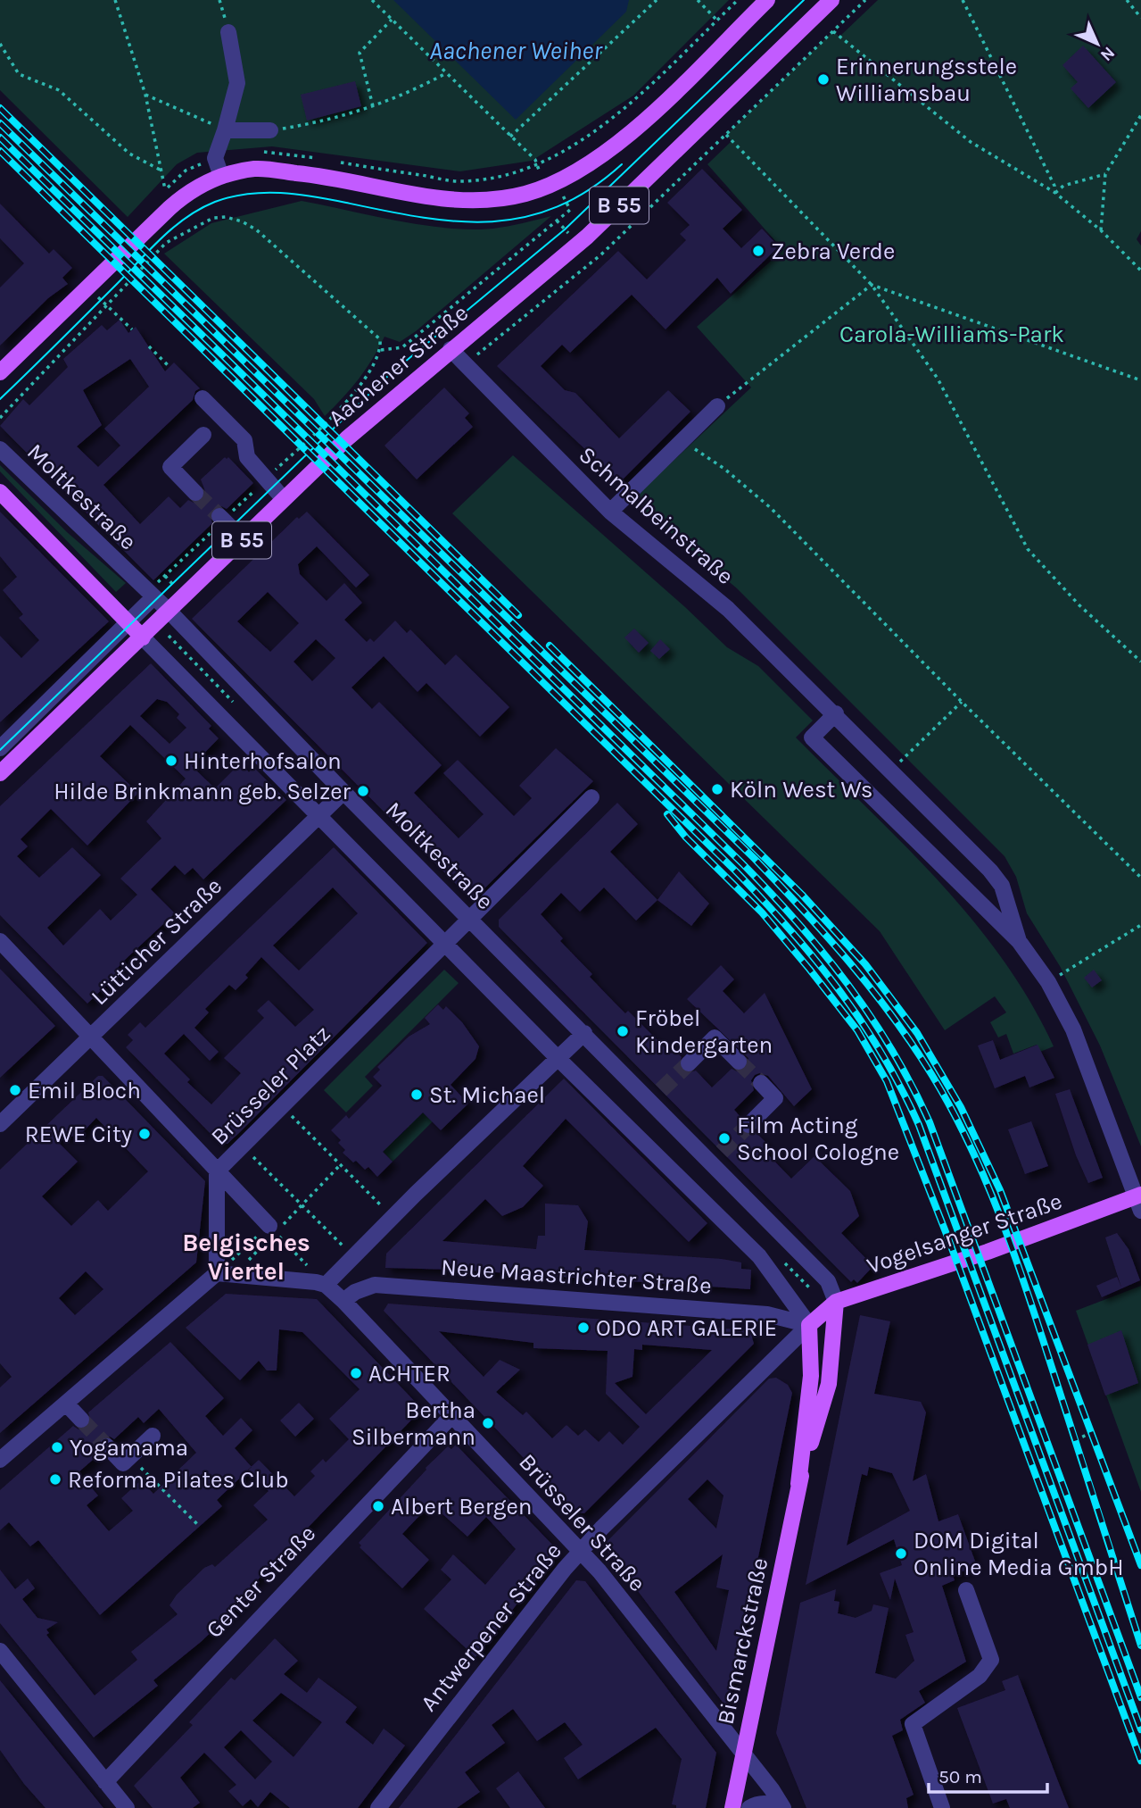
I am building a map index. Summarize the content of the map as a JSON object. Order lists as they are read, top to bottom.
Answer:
{
  "streets": {
    "main road": [
      "B 55",
      "Aachener Straße",
      "Vogelsanger Straße",
      "Bismarckstraße"
    ],
    "street": [
      "Moltkestraße",
      "Schmalbeinstraße",
      "Lütticher Straße",
      "Brüsseler Platz",
      "Neue Maastrichter Straße",
      "Brüsseler Straße",
      "Genter Straße",
      "Antwerpener Straße"
    ]
  },
  "crossings": [
    ["Aachener Straße", "Moltkestraße"],
    ["Aachener Straße", "Schmalbeinstraße"],
    ["Moltkestraße", "Lütticher Straße"],
    ["Moltkestraße", "Brüsseler Platz"],
    ["Moltkestraße", "Vogelsanger Straße"],
    ["Moltkestraße", "Bismarckstraße"],
    ["Schmalbeinstraße", "Vogelsanger Straße"],
    ["Vogelsanger Straße", "Neue Maastrichter Straße"],
    ["Vogelsanger Straße", "Antwerpener Straße"],
    ["Vogelsanger Straße", "Bismarckstraße"],
    ["Neue Maastrichter Straße", "Brüsseler Straße"],
    ["Neue Maastrichter Straße", "Antwerpener Straße"],
    ["Neue Maastrichter Straße", "Bismarckstraße"],
    ["Brüsseler Straße", "Genter Straße"],
    ["Brüsseler Straße", "Antwerpener Straße"],
    ["Brüsseler Straße", "Bismarckstraße"],
    ["Antwerpener Straße", "Bismarckstraße"]
  ],
  "districts": ["Belgisches Viertel"],
  "water": ["Aachener Weiher"],
  "parks": ["Carola-Williams-Park"],
  "places": [
    "Erinnerungsstele Williamsbau",
    "Zebra Verde",
    "Hinterhofsalon",
    "Köln West Ws",
    "Hilde Brinkmann geb. Selzer",
    "Fröbel Kindergarten",
    "Emil Bloch",
    "St. Michael",
    "REWE City",
    "Film Acting School Cologne",
    "ODO ART GALERIE",
    "ACHTER",
    "Bertha Silbermann",
    "Yogamama",
    "Reforma Pilates Club",
    "Albert Bergen",
    "DOM Digital Online Media GmbH"
  ],
  "scale_bar": "50 m",
  "north": "bottom right"
}
